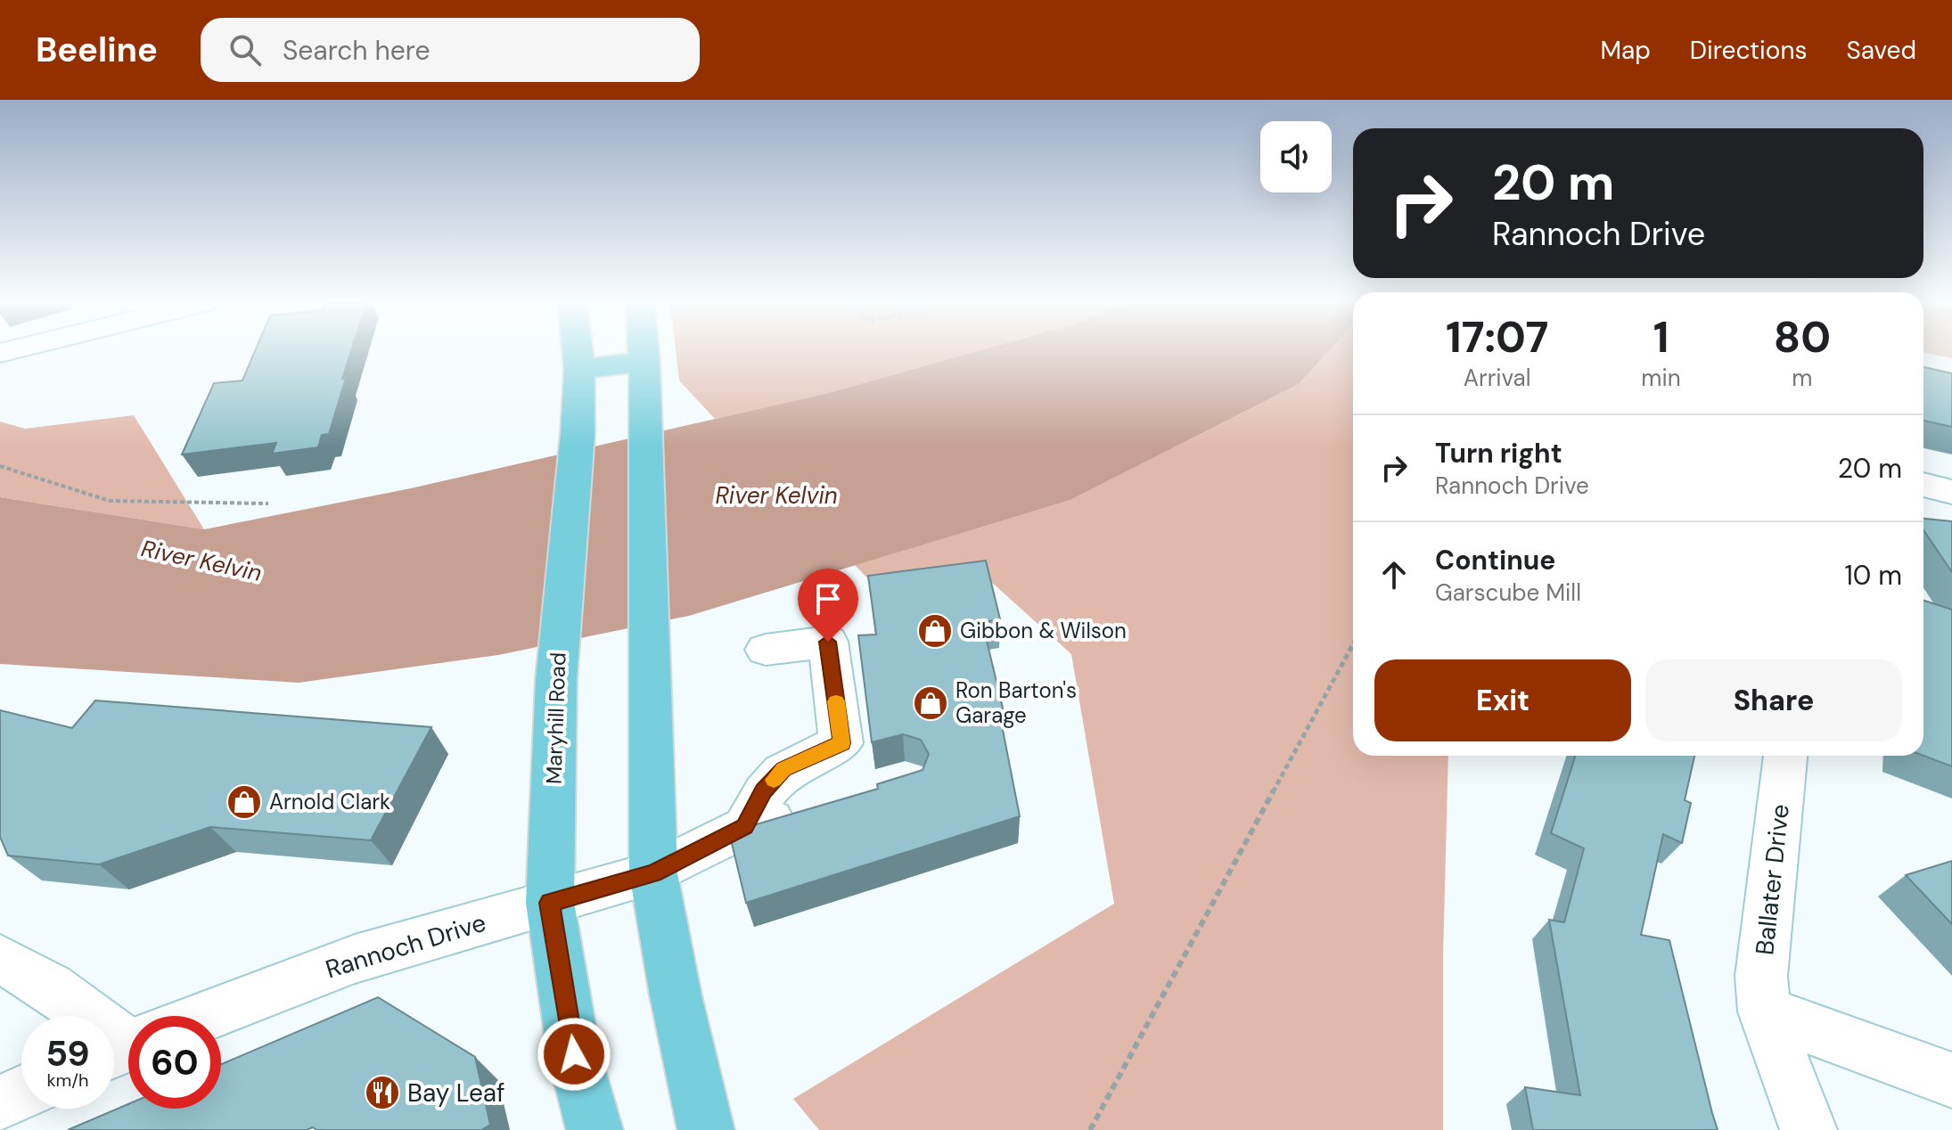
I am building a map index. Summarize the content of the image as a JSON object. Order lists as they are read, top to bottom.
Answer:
{
  "streets": {
    "main road": ["Maryhill Road"],
    "street": ["Ballater Drive", "Rannoch Drive"]
  },
  "crossings": [
    ["Maryhill Road", "Rannoch Drive"]
  ],
  "water": ["River Kelvin"],
  "places": {
    "shop": ["Gibbon & Wilson", "Ron Barton's Garage", "Arnold Clark"],
    "restaurant": ["Bay Leaf"]
  },
  "page": {
    "header": "Beeline",
    "search": "Search here",
    "nav": ["Map", "Directions", "Saved"],
    "turn": ["20 m", "Rannoch Drive"],
    "eta": [
      "17:07",
      "Arrival",
      "1",
      "min",
      "80",
      "m"
    ],
    "list": [
      {
        "name": "Turn right",
        "note": "Rannoch Drive",
        "value": "20 m"
      },
      {
        "name": "Continue",
        "note": "Garscube Mill",
        "value": "10 m"
      }
    ],
    "buttons": ["Exit", "Share"],
    "speed": "59 km/h",
    "limit": "60"
  }
}
